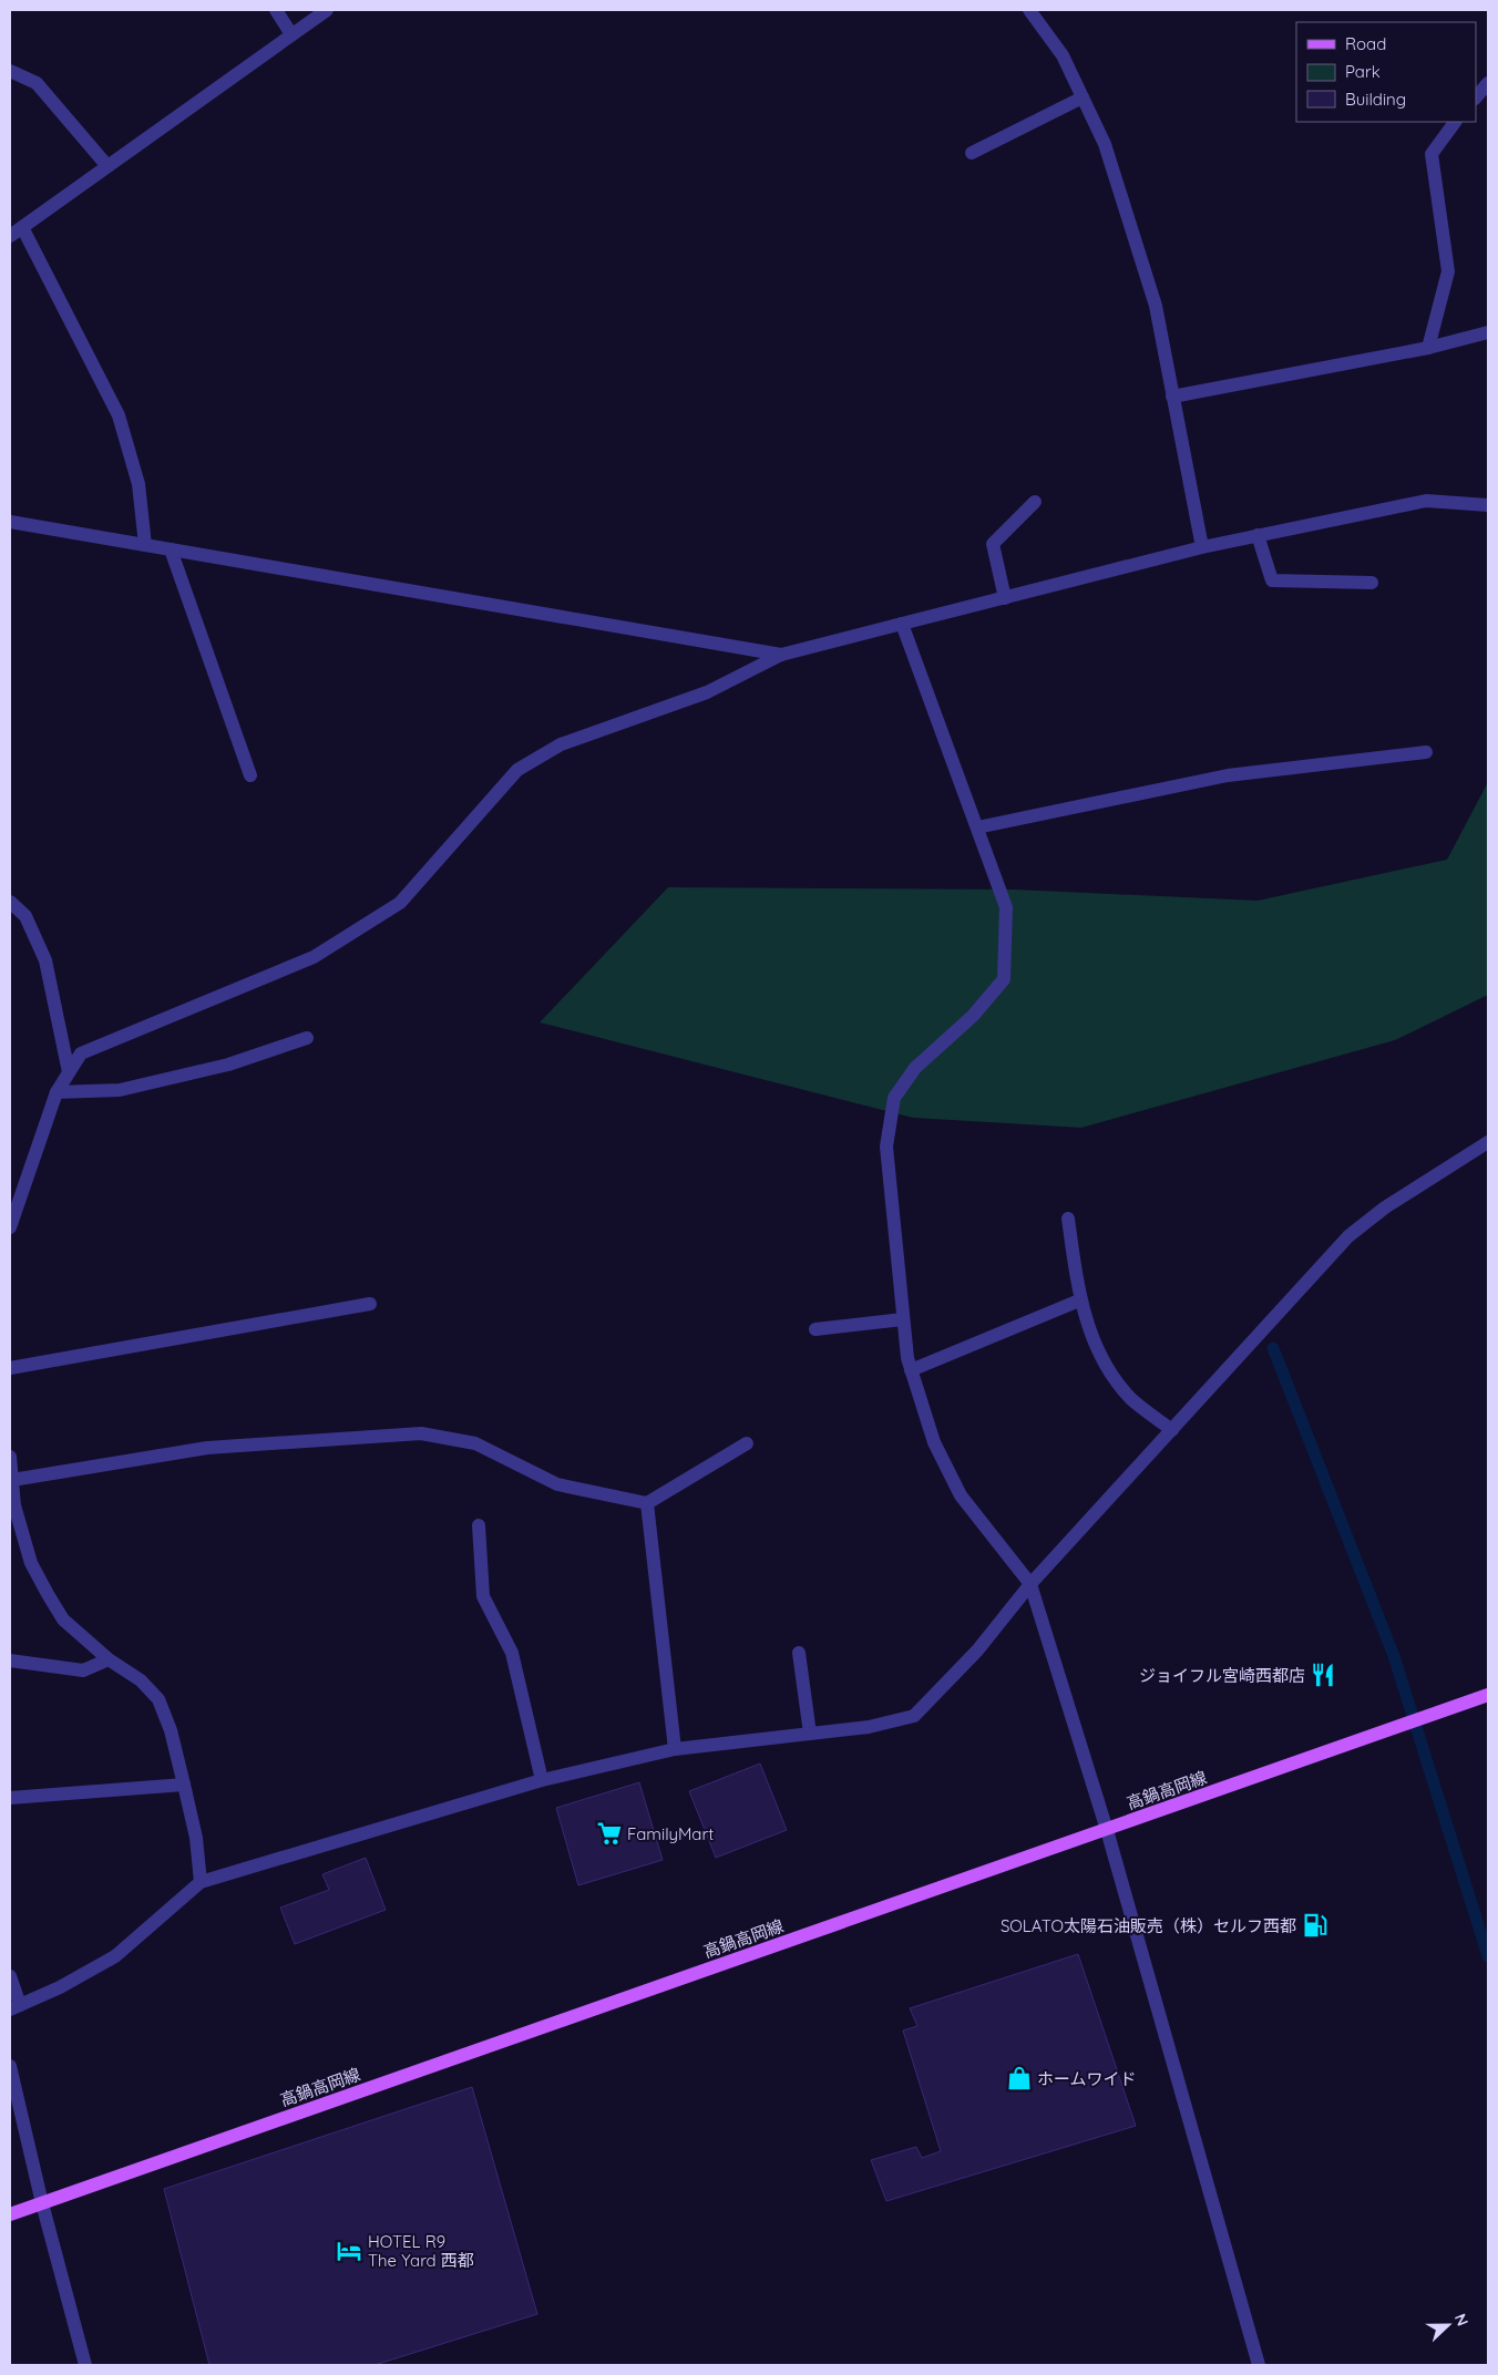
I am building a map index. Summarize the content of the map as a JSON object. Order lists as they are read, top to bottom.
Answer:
{
  "streets": {
    "main road": ["高鍋高岡線"]
  },
  "places": {
    "restaurant": ["ジョイフル宮崎西都店"],
    "supermarket": ["FamilyMart"],
    "fuel station": ["SOLATO太陽石油販売（株）セルフ西都"],
    "shop": ["ホームワイド"],
    "hotel": ["HOTEL R9 The Yard 西都"]
  },
  "legend": ["Road", "Park", "Building"],
  "north": "right"
}
